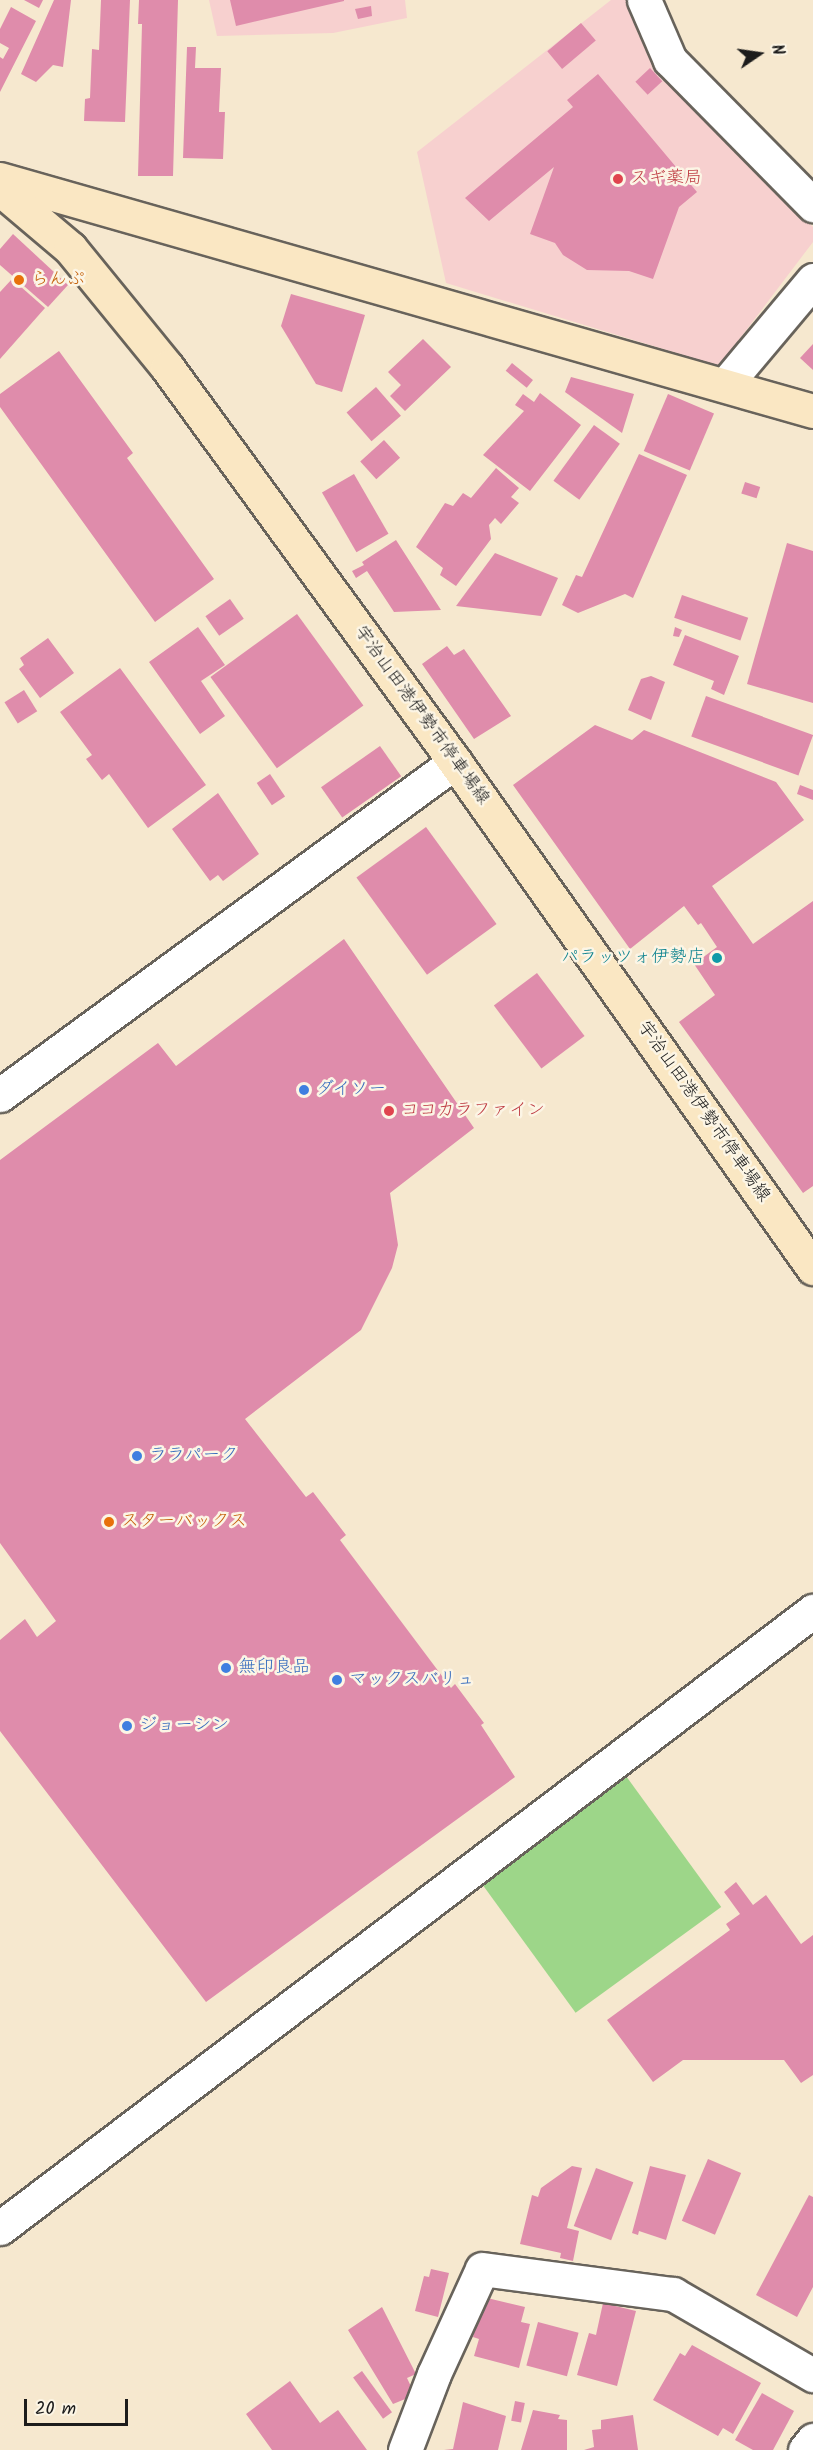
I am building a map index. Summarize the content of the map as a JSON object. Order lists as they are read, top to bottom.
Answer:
{
  "streets": {
    "main road": ["宇治山田港伊勢市停車場線"]
  },
  "places": [
    "スギ薬局",
    "らんぷ",
    "パラッツォ伊勢店",
    "ダイソー",
    "ココカラファイン",
    "ララパーク",
    "スターバックス",
    "無印良品",
    "マックスバリュ",
    "ジョーシン"
  ],
  "scale_bar": "20 m",
  "north": "right"
}
